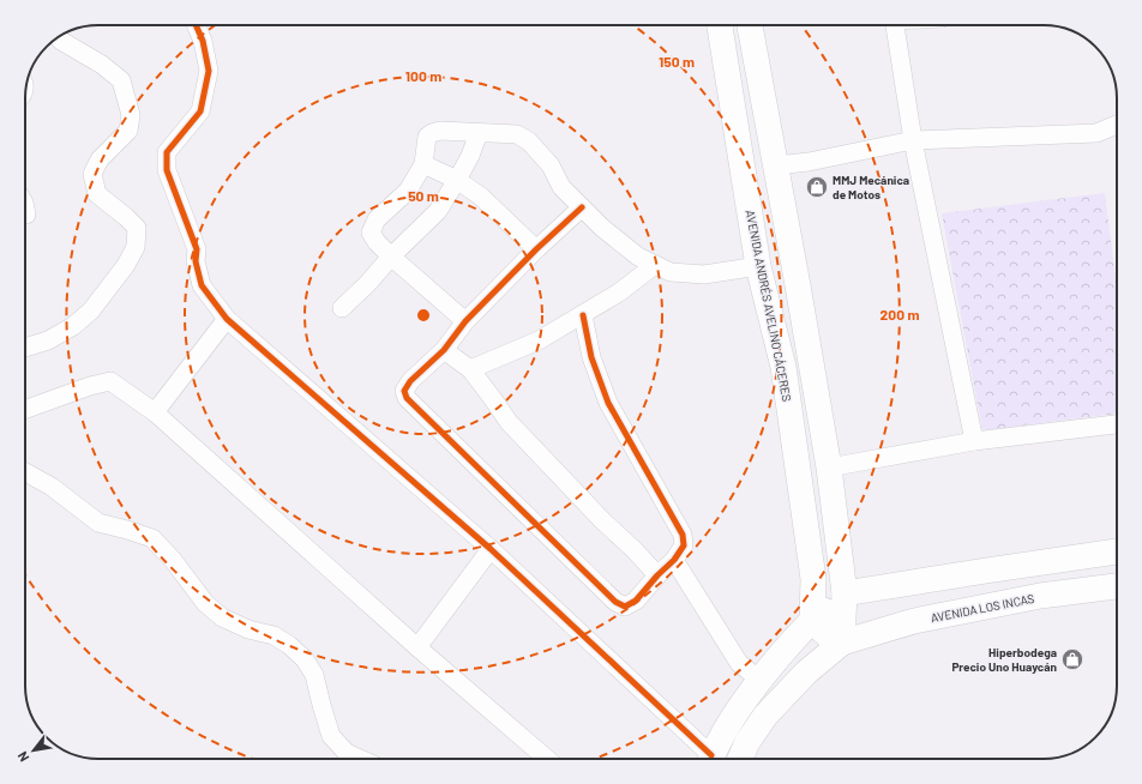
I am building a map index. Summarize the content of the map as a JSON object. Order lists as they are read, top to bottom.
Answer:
{
  "streets": {
    "main road": ["AVENIDA ANDRÉS AVELINO CÁCERES", "AVENIDA LOS INCAS"]
  },
  "places": {
    "shop": ["MMJ Mecánica de Motos", "Hiperbodega Precio Uno Huaycán"]
  },
  "north": "bottom left",
  "rings": [
    "150 m",
    "100 m",
    "50 m",
    "200 m"
  ]
}
